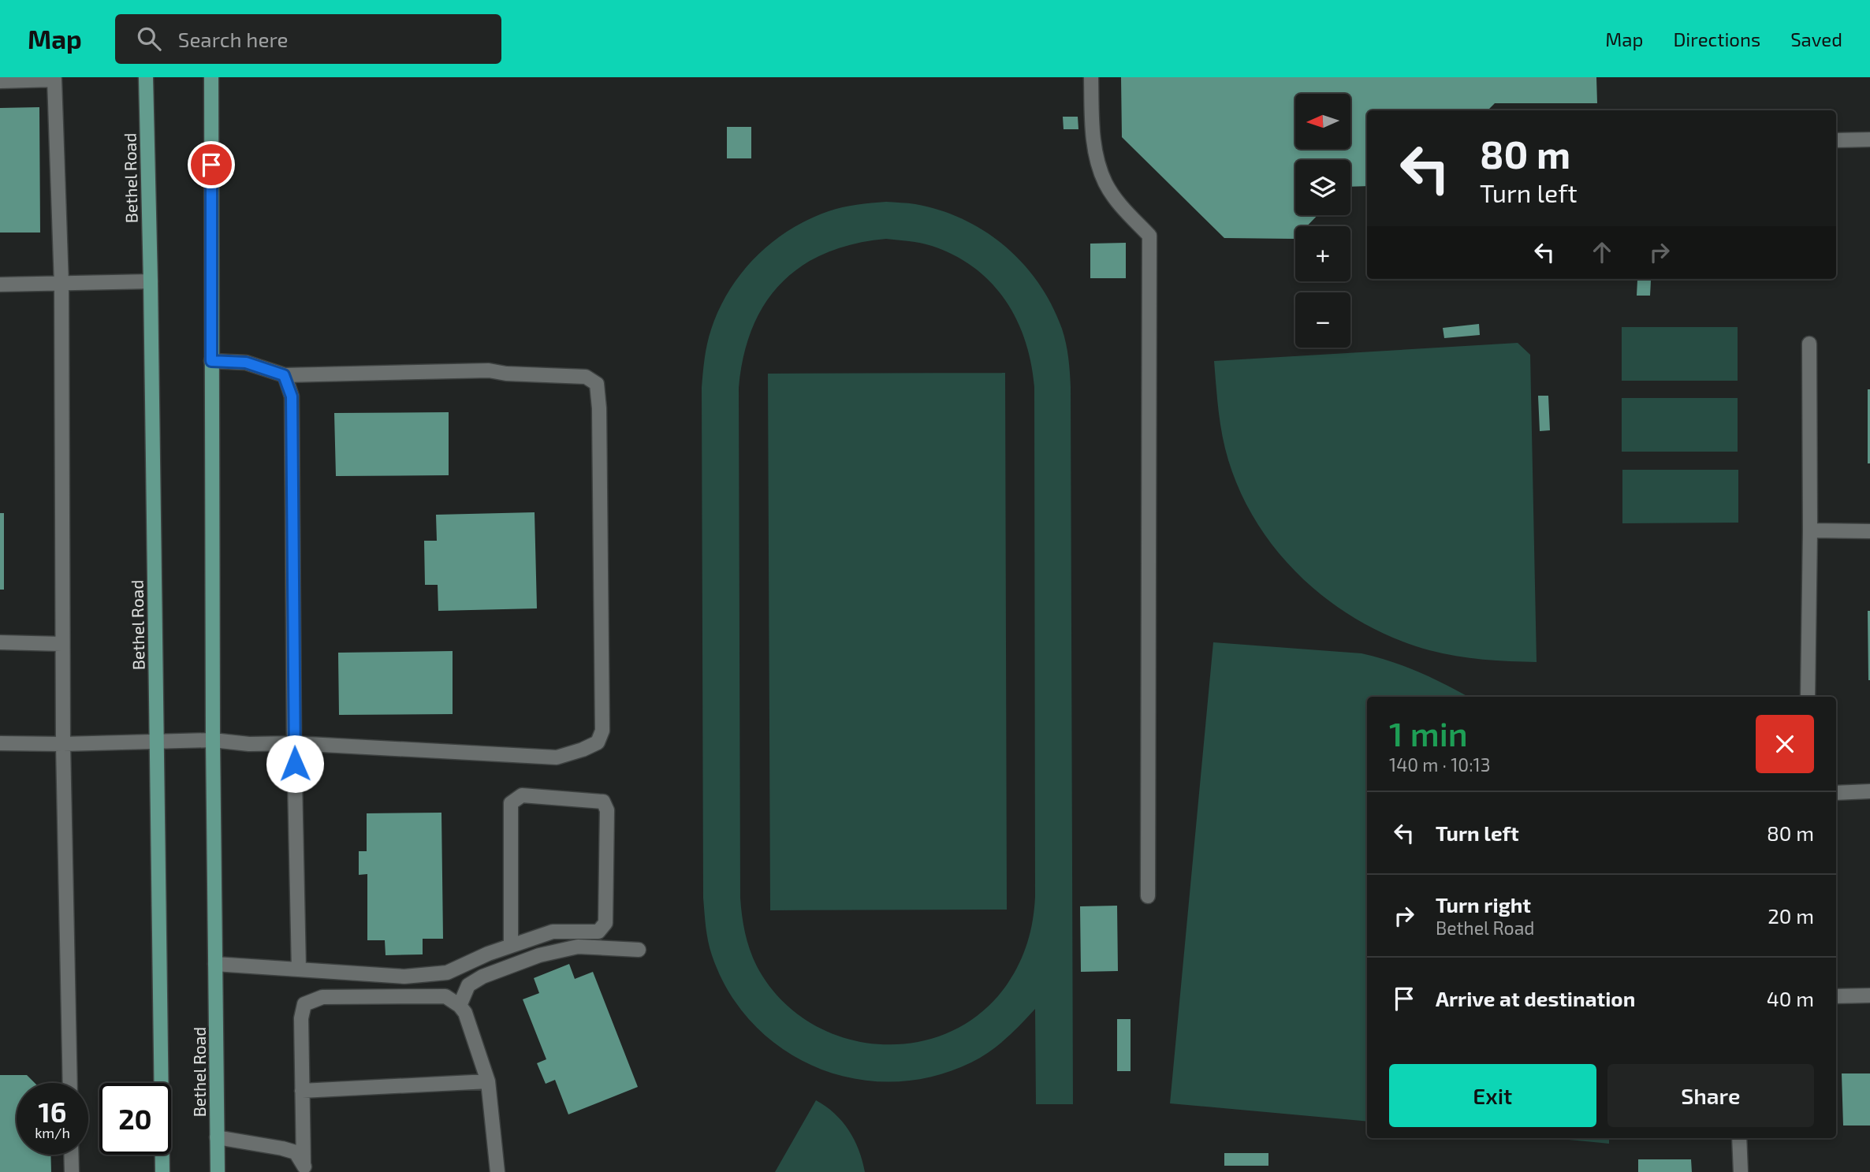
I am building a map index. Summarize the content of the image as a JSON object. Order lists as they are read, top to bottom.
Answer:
{
  "streets": {
    "main road": ["Bethel Road"]
  },
  "north": "left",
  "page": {
    "header": "Map",
    "search": "Search here",
    "nav": ["Map", "Directions", "Saved"],
    "map_buttons": ["+", "−"],
    "turn": ["80 m", "Turn left"],
    "heading": ["1 min", "140 m · 10:13"],
    "list": [
      {
        "name": "Turn left",
        "value": "80 m"
      },
      {
        "name": "Turn right",
        "note": "Bethel Road",
        "value": "20 m"
      },
      {
        "name": "Arrive at destination",
        "value": "40 m"
      }
    ],
    "buttons": ["Exit", "Share"],
    "speed": "16 km/h",
    "limit": "20"
  }
}
